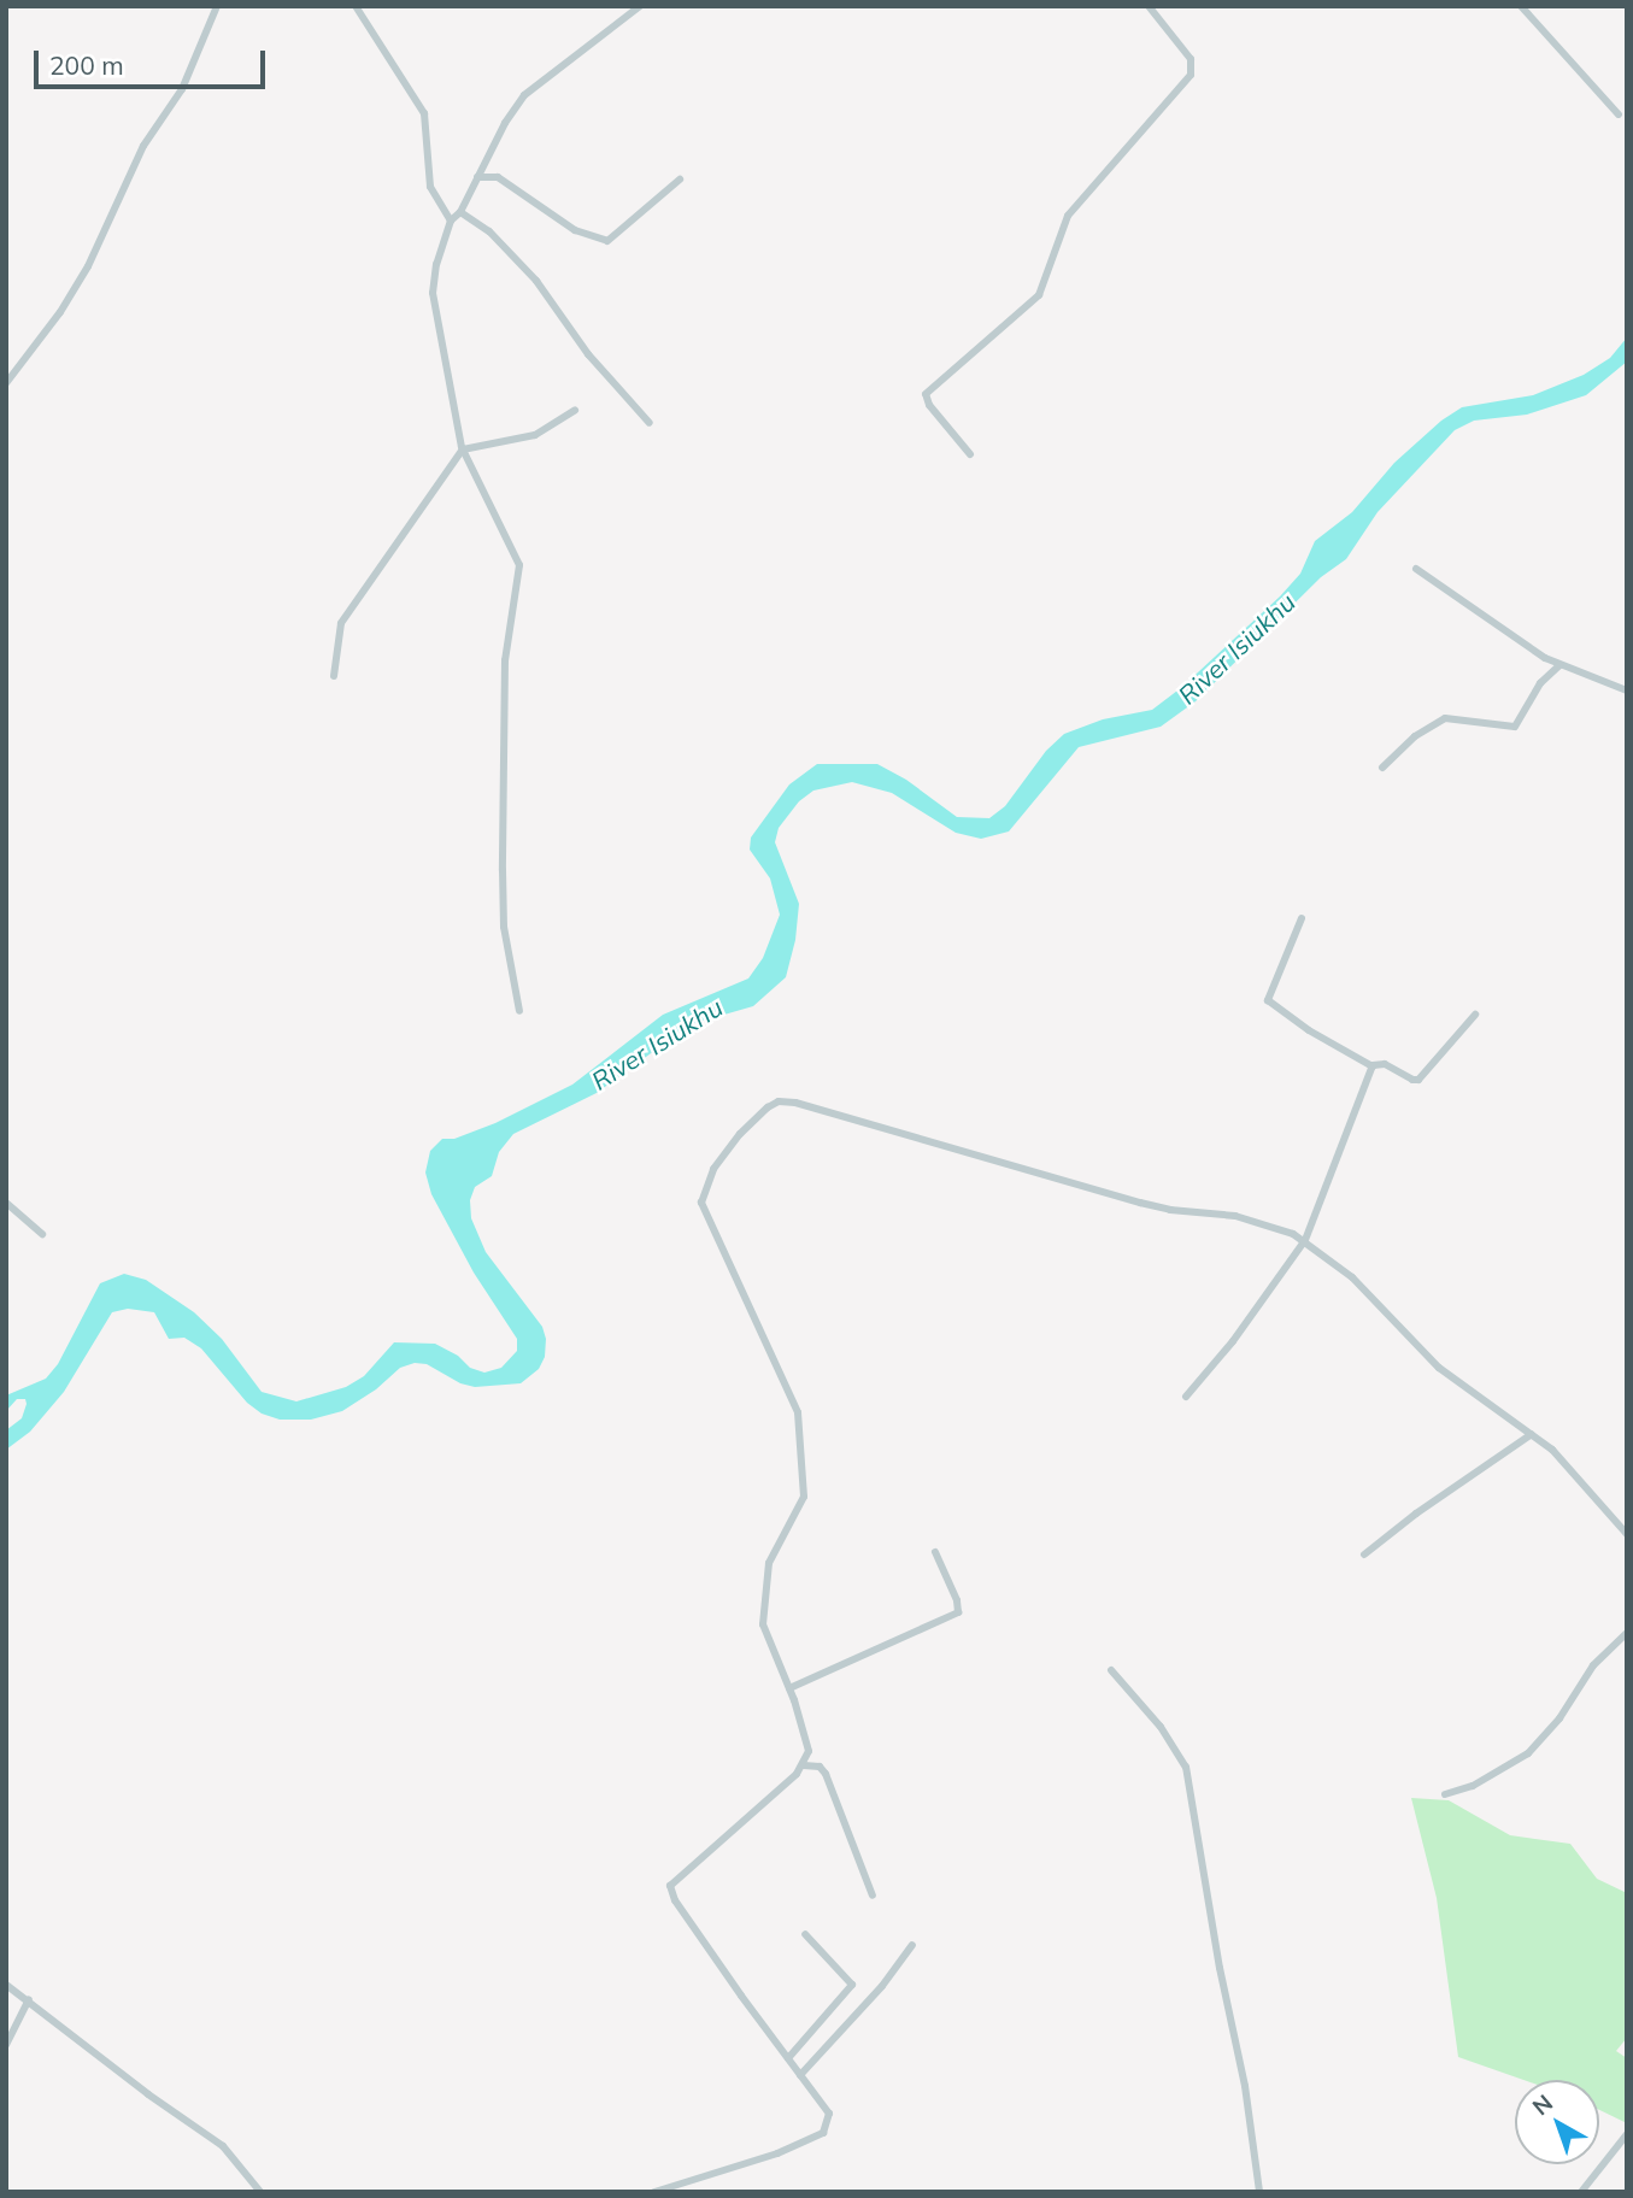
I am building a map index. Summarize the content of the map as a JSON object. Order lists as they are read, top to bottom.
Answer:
{
  "water": ["River Isiukhu"],
  "scale_bar": "200 m",
  "north": "top left"
}
